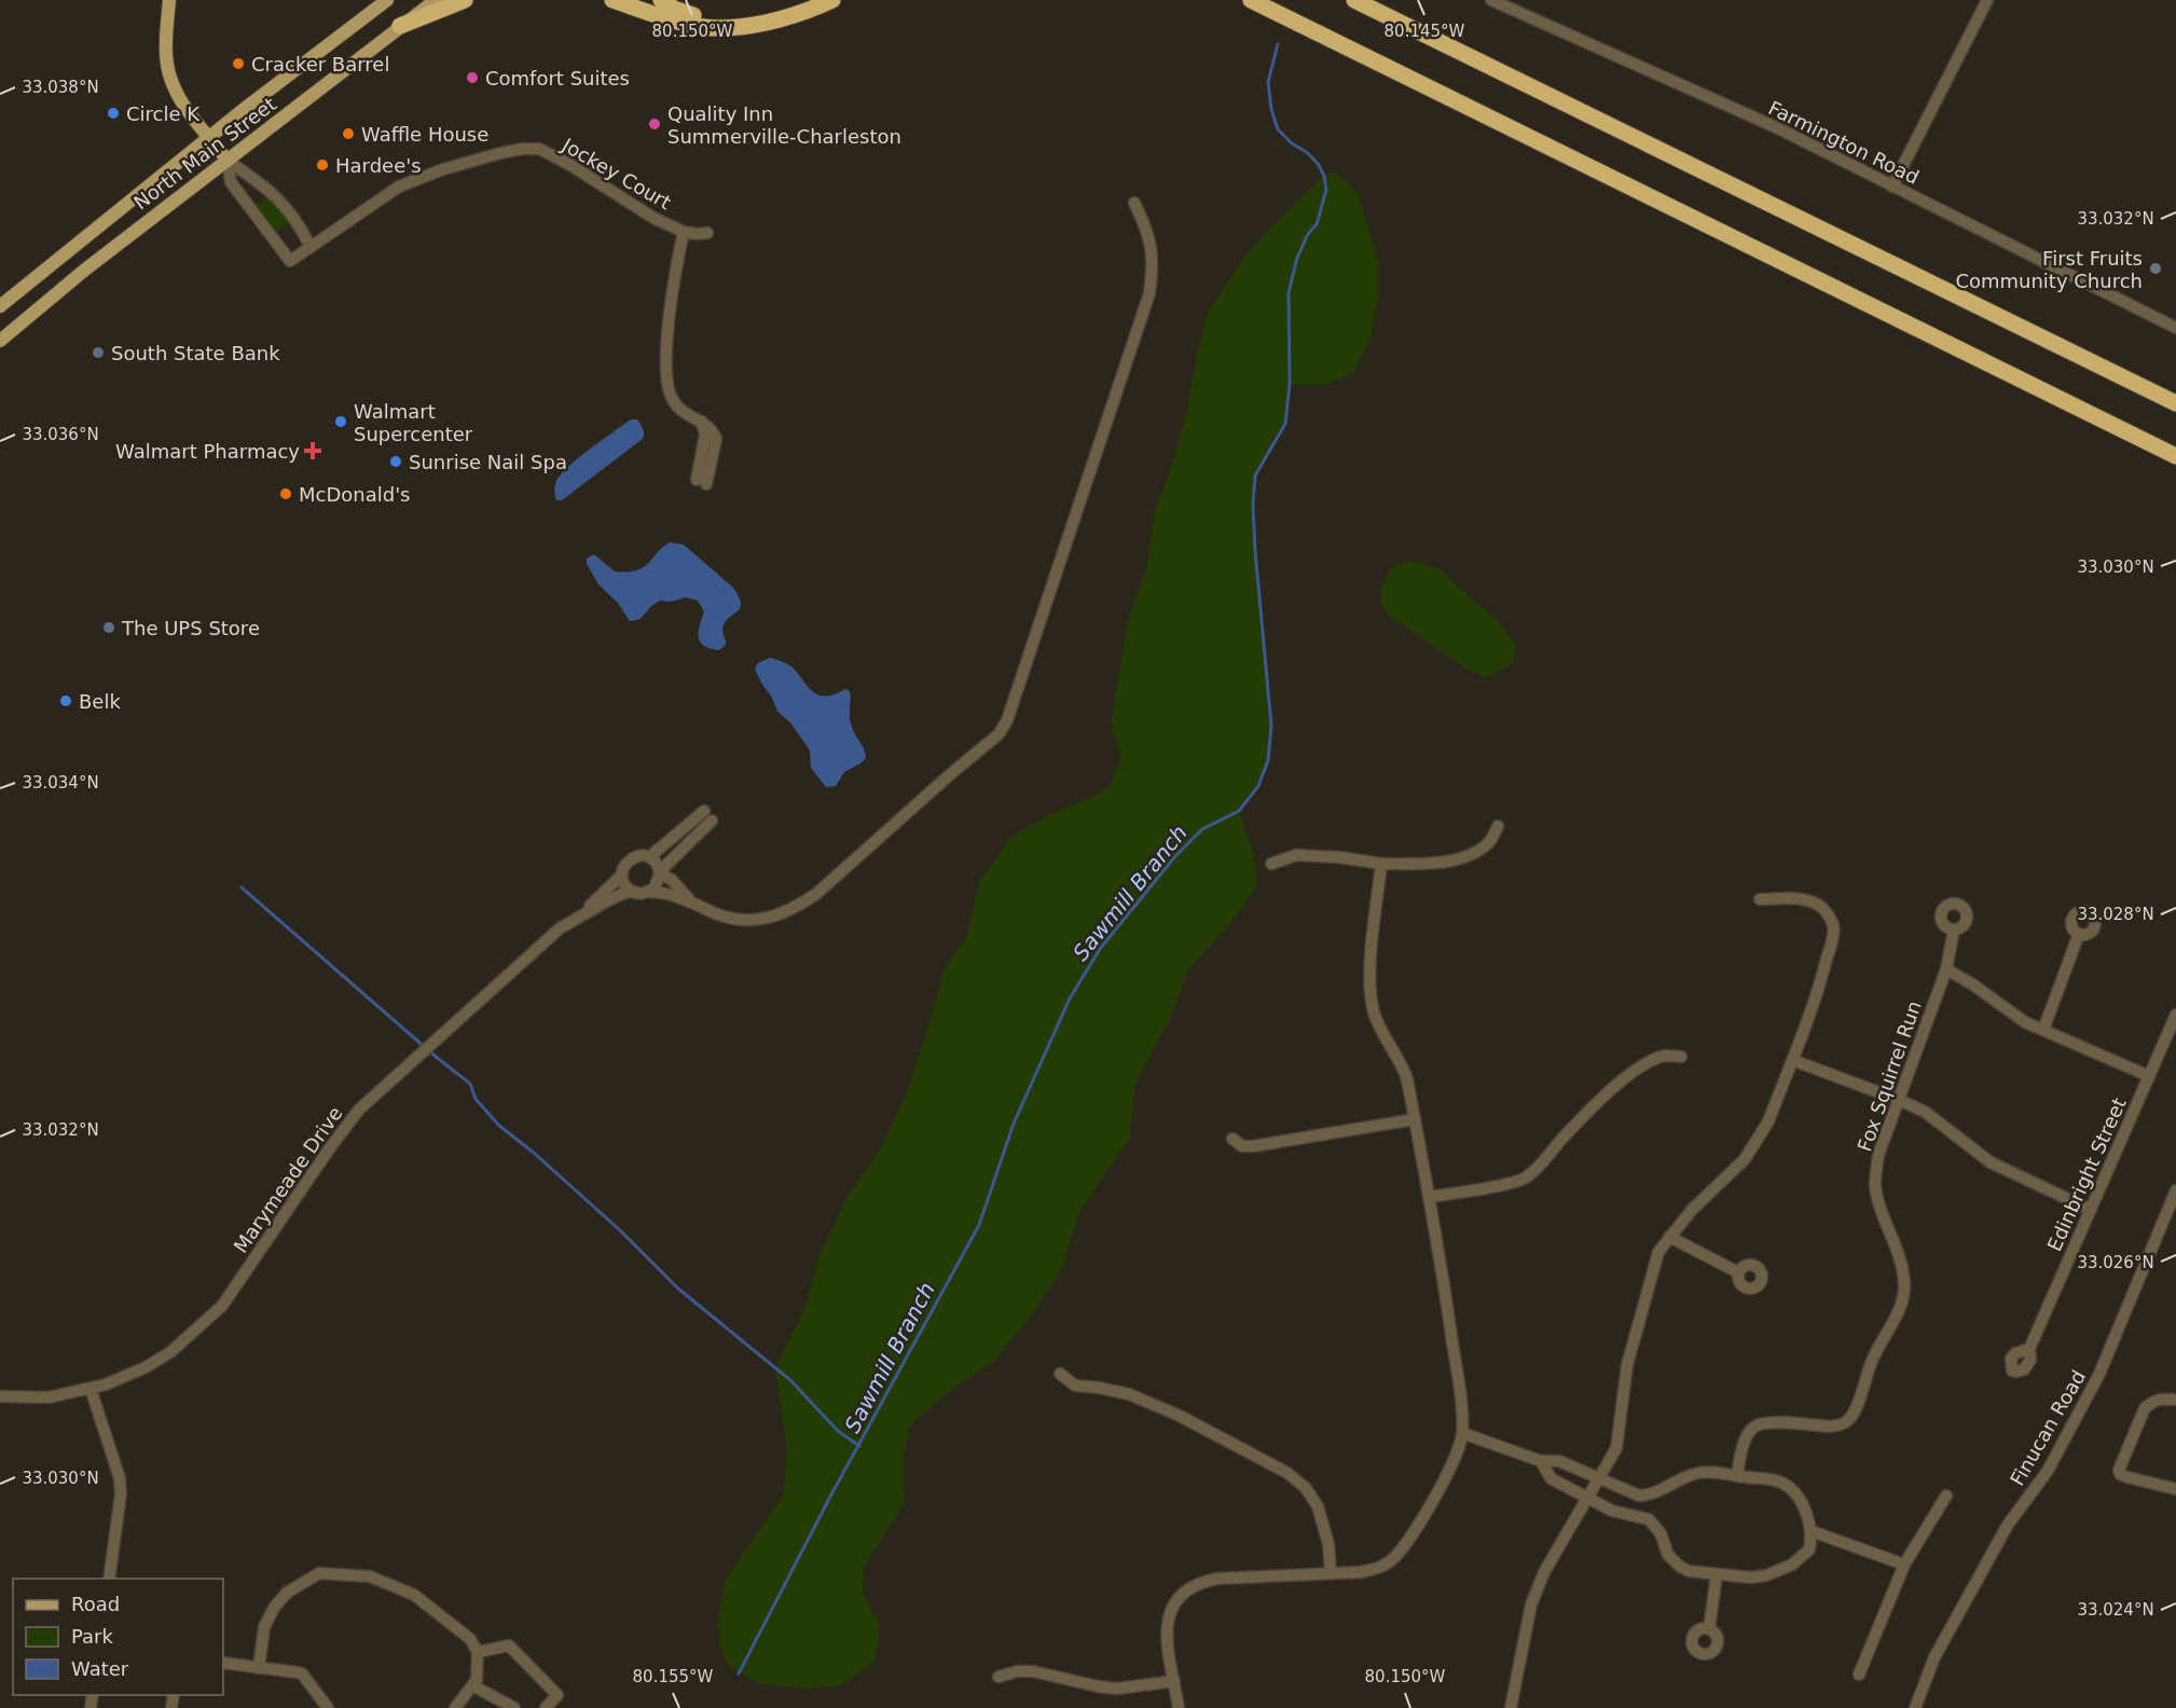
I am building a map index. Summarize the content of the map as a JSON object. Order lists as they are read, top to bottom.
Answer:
{
  "streets": {
    "main road": ["North Main Street"],
    "street": [
      "Farmington Road",
      "Jockey Court",
      "Fox Squirrel Run",
      "Edinbright Street",
      "Marymeade Drive",
      "Finucan Road"
    ]
  },
  "crossings": [
    ["North Main Street", "Jockey Court"]
  ],
  "water": ["Sawmill Branch"],
  "places": {
    "other": [
      "Cracker Barrel",
      "Comfort Suites",
      "Circle K",
      "Quality Inn Summerville-Charleston",
      "Waffle House",
      "Hardee's",
      "First Fruits Community Church",
      "South State Bank",
      "Walmart Supercenter",
      "Sunrise Nail Spa",
      "McDonald's",
      "The UPS Store",
      "Belk"
    ],
    "health": ["Walmart Pharmacy"]
  },
  "legend": ["Road", "Park", "Water"],
  "coordinates": [
    "80.150°W",
    "80.145°W",
    "33.038°N",
    "33.032°N",
    "33.036°N",
    "33.030°N",
    "33.034°N",
    "33.028°N",
    "33.026°N",
    "33.024°N",
    "80.155°W"
  ]
}
